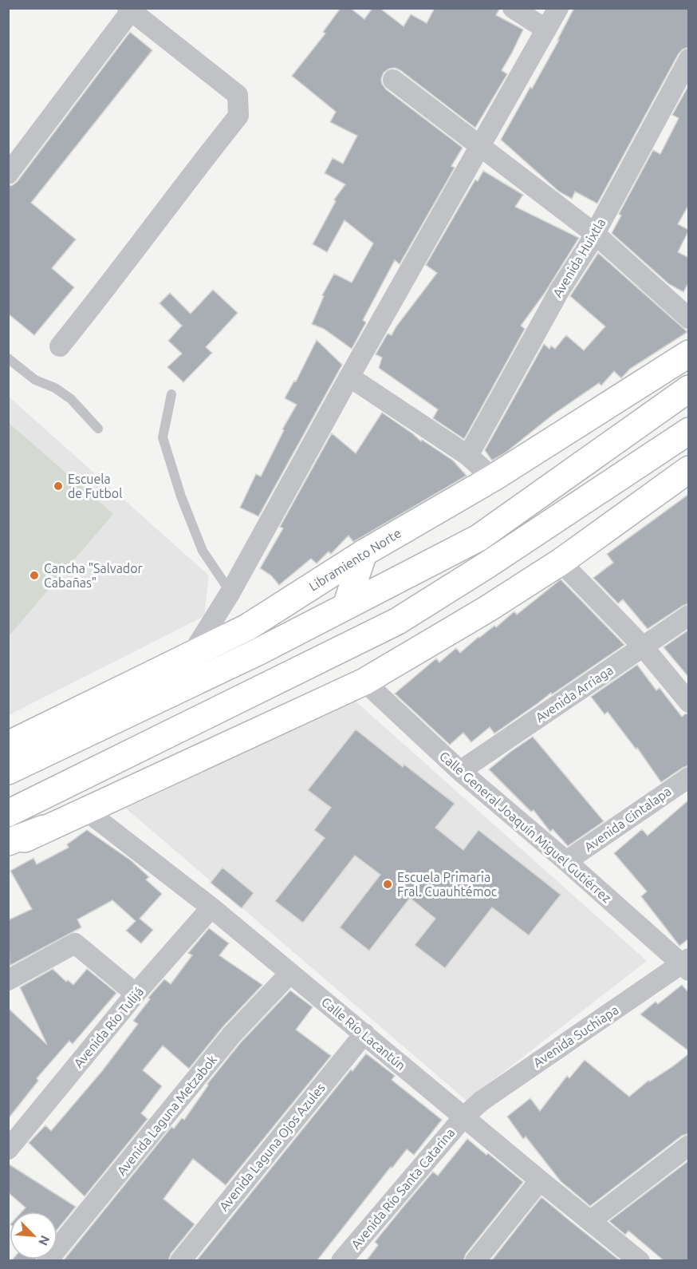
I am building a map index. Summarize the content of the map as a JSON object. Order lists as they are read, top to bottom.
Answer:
{
  "streets": {
    "main road": ["Libramiento Norte"],
    "street": [
      "Avenida Huixtla",
      "Avenida Arriaga",
      "Avenida Cintalapa",
      "Calle General Joaquín Miguel Gutiérrez",
      "Avenida Río Tulijá",
      "Calle Río Lacantún",
      "Avenida Suchiapa",
      "Avenida Laguna Metzabok",
      "Avenida Laguna Ojos Azules",
      "Avenida Río Santa Catarina"
    ]
  },
  "crossings": [
    ["Avenida Arriaga", "Calle General Joaquín Miguel Gutiérrez"],
    ["Avenida Cintalapa", "Calle General Joaquín Miguel Gutiérrez"],
    ["Calle General Joaquín Miguel Gutiérrez", "Avenida Suchiapa"],
    ["Avenida Río Tulijá", "Calle Río Lacantún"],
    ["Calle Río Lacantún", "Avenida Suchiapa"],
    ["Calle Río Lacantún", "Avenida Laguna Metzabok"],
    ["Calle Río Lacantún", "Avenida Laguna Ojos Azules"],
    ["Calle Río Lacantún", "Avenida Río Santa Catarina"],
    ["Avenida Suchiapa", "Avenida Río Santa Catarina"]
  ],
  "places": ["Escuela de Futbol", "Cancha \"Salvador Cabañas\"", "Escuela Primaria Fral. Cuauhtémoc"],
  "north": "bottom right"
}
